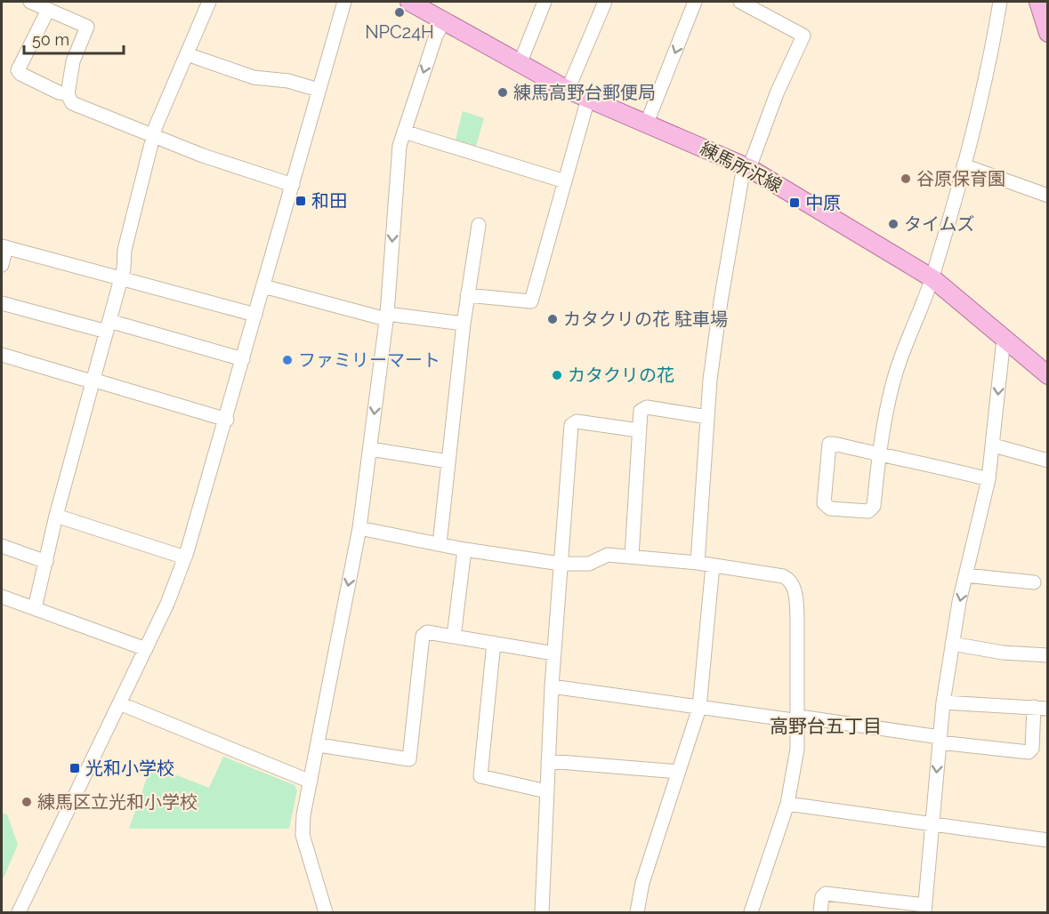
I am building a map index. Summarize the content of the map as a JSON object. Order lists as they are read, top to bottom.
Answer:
{
  "streets": {
    "main road": ["練馬所沢線"]
  },
  "districts": ["高野台五丁目"],
  "places": {
    "other": [
      "NPC24H",
      "練馬高野台郵便局",
      "谷原保育園",
      "タイムズ",
      "カタクリの花 駐車場",
      "ファミリーマート",
      "カタクリの花",
      "練馬区立光和小学校"
    ],
    "transit": ["和田", "中原", "光和小学校"]
  },
  "scale_bar": "50 m"
}
